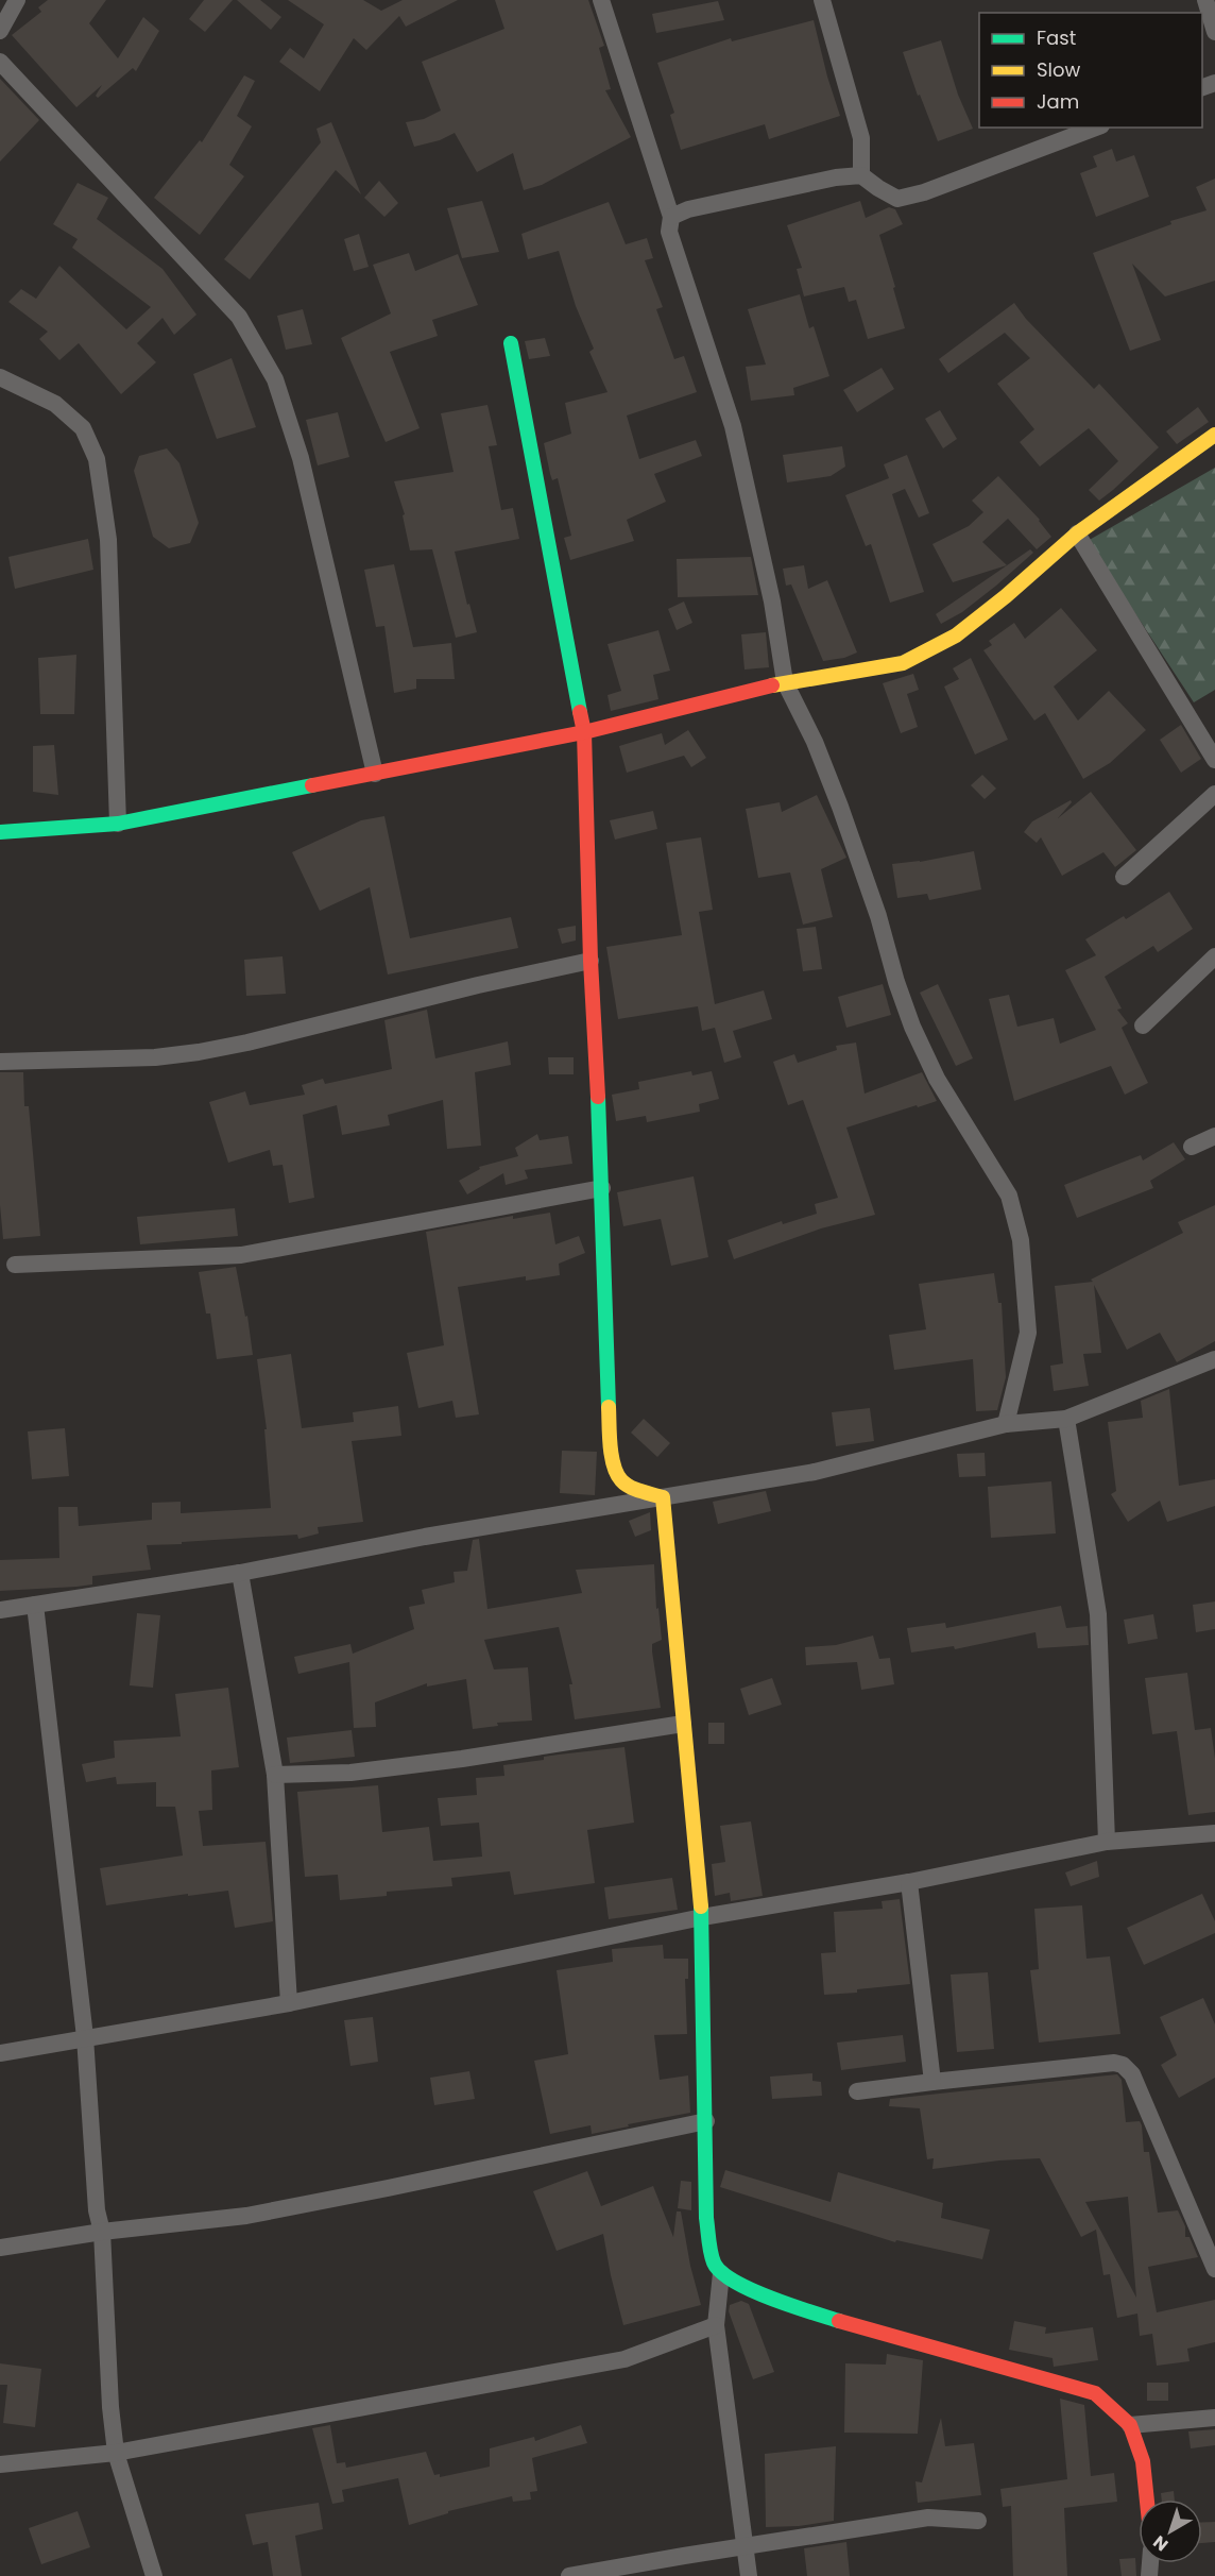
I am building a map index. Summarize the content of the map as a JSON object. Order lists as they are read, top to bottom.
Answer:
{
  "legend": ["Fast", "Slow", "Jam"],
  "north": "bottom left"
}
